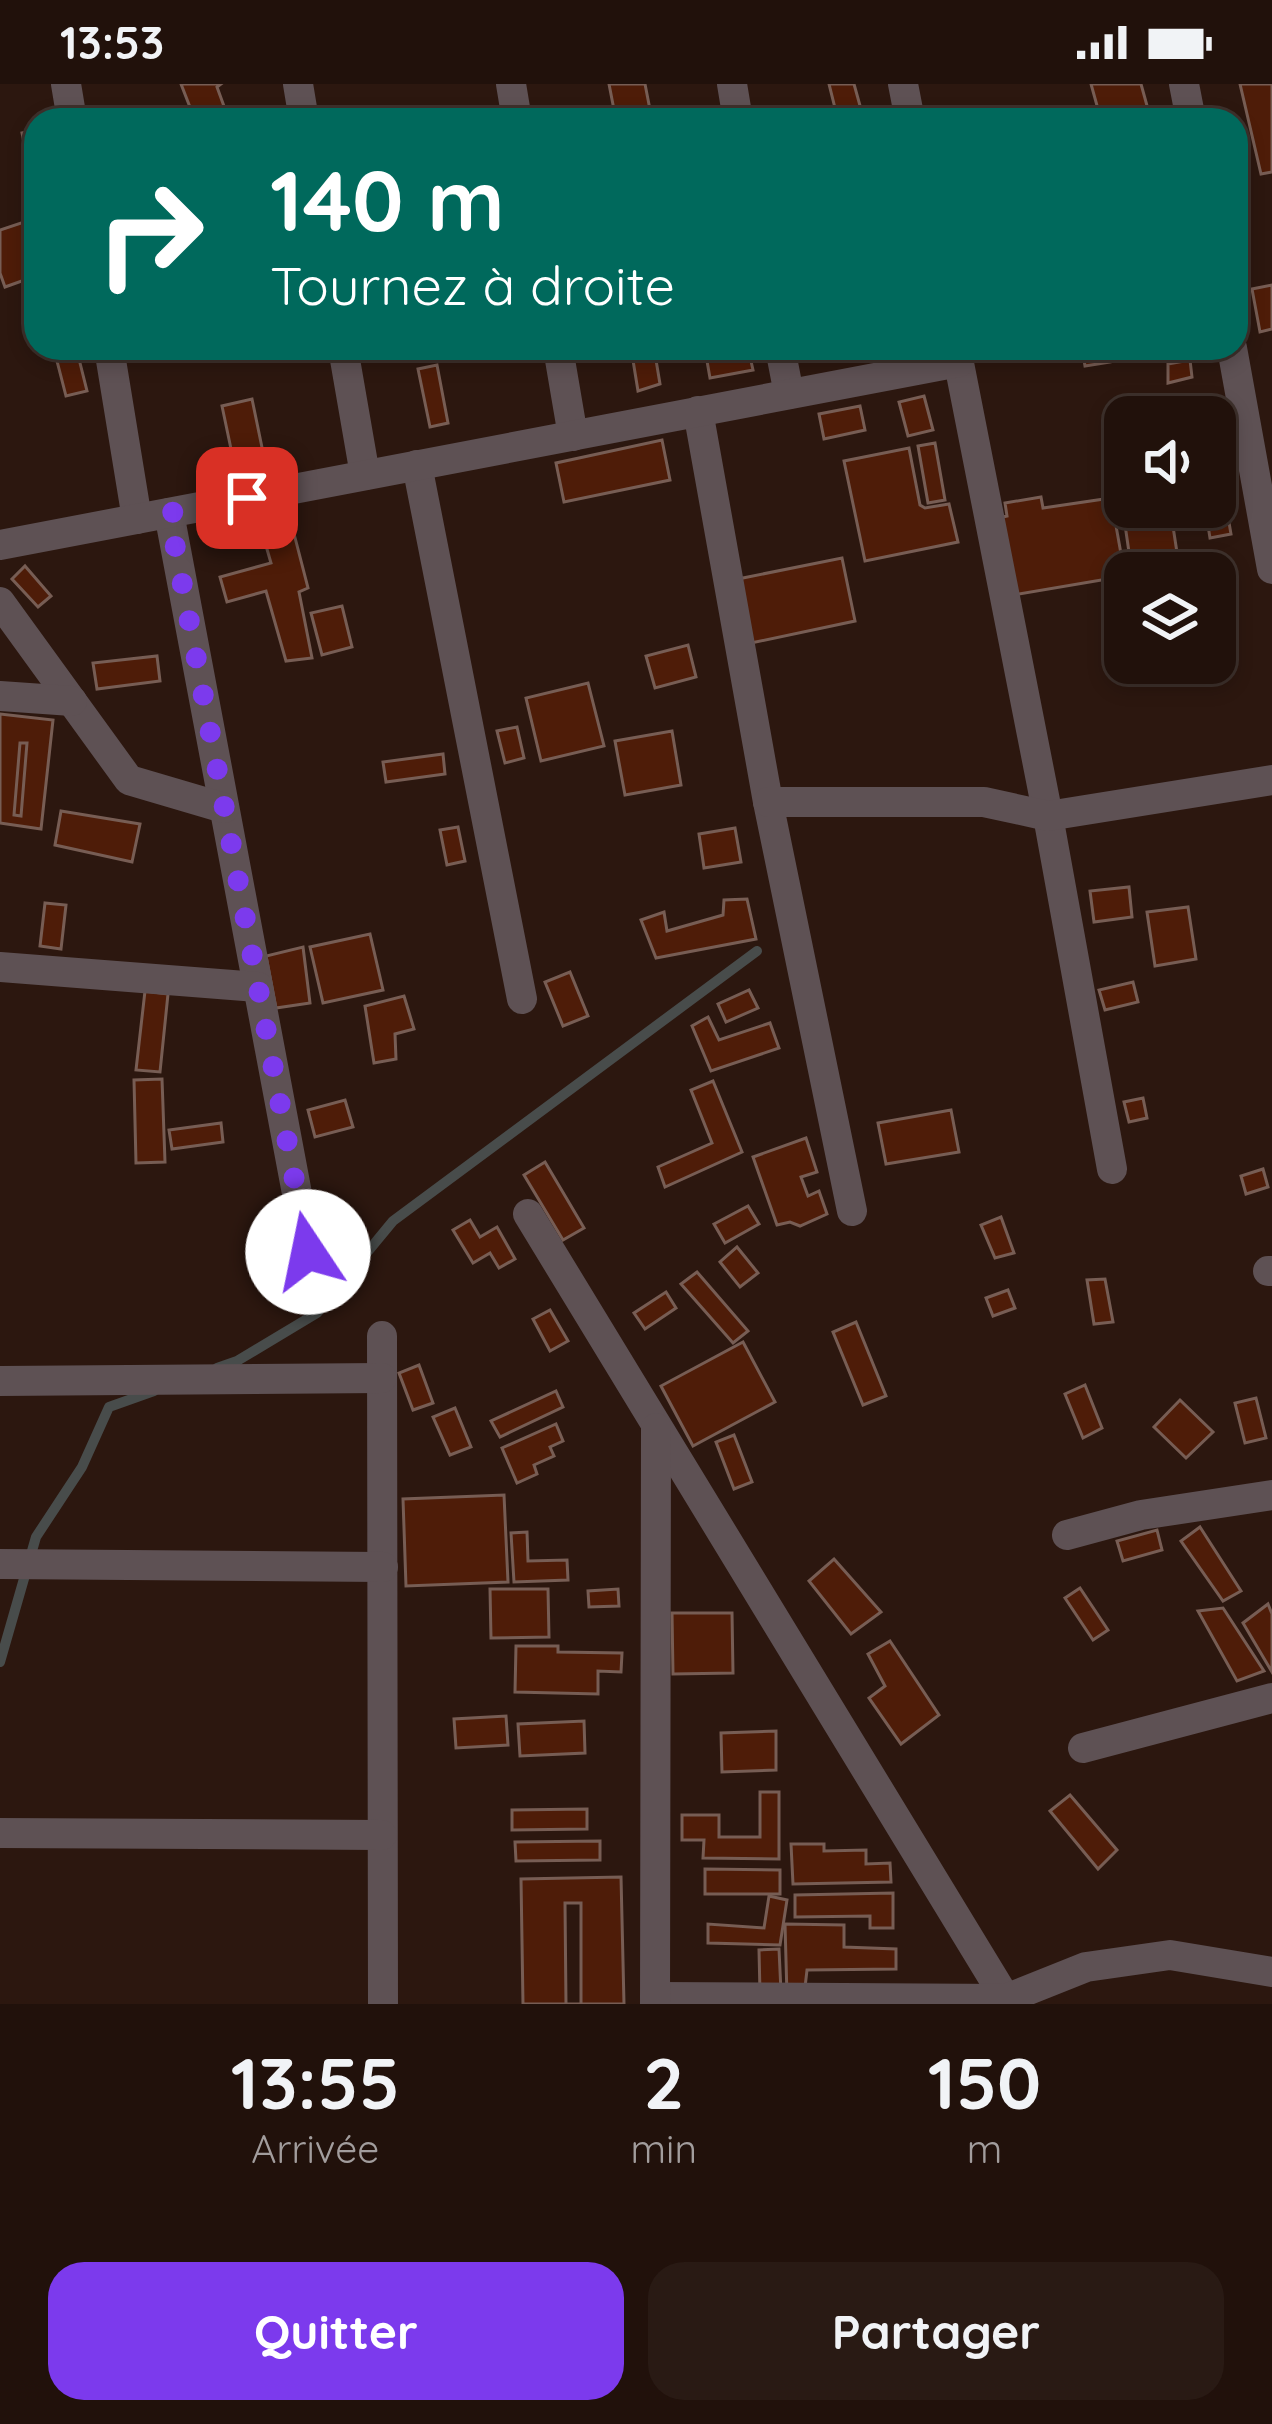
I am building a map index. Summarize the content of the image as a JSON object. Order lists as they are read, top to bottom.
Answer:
{
  "page": {
    "status": "13:53",
    "turn": ["140 m", "Tournez à droite"],
    "eta": [
      "13:55",
      "Arrivée",
      "2",
      "min",
      "150",
      "m"
    ],
    "buttons": ["Quitter", "Partager"]
  }
}
